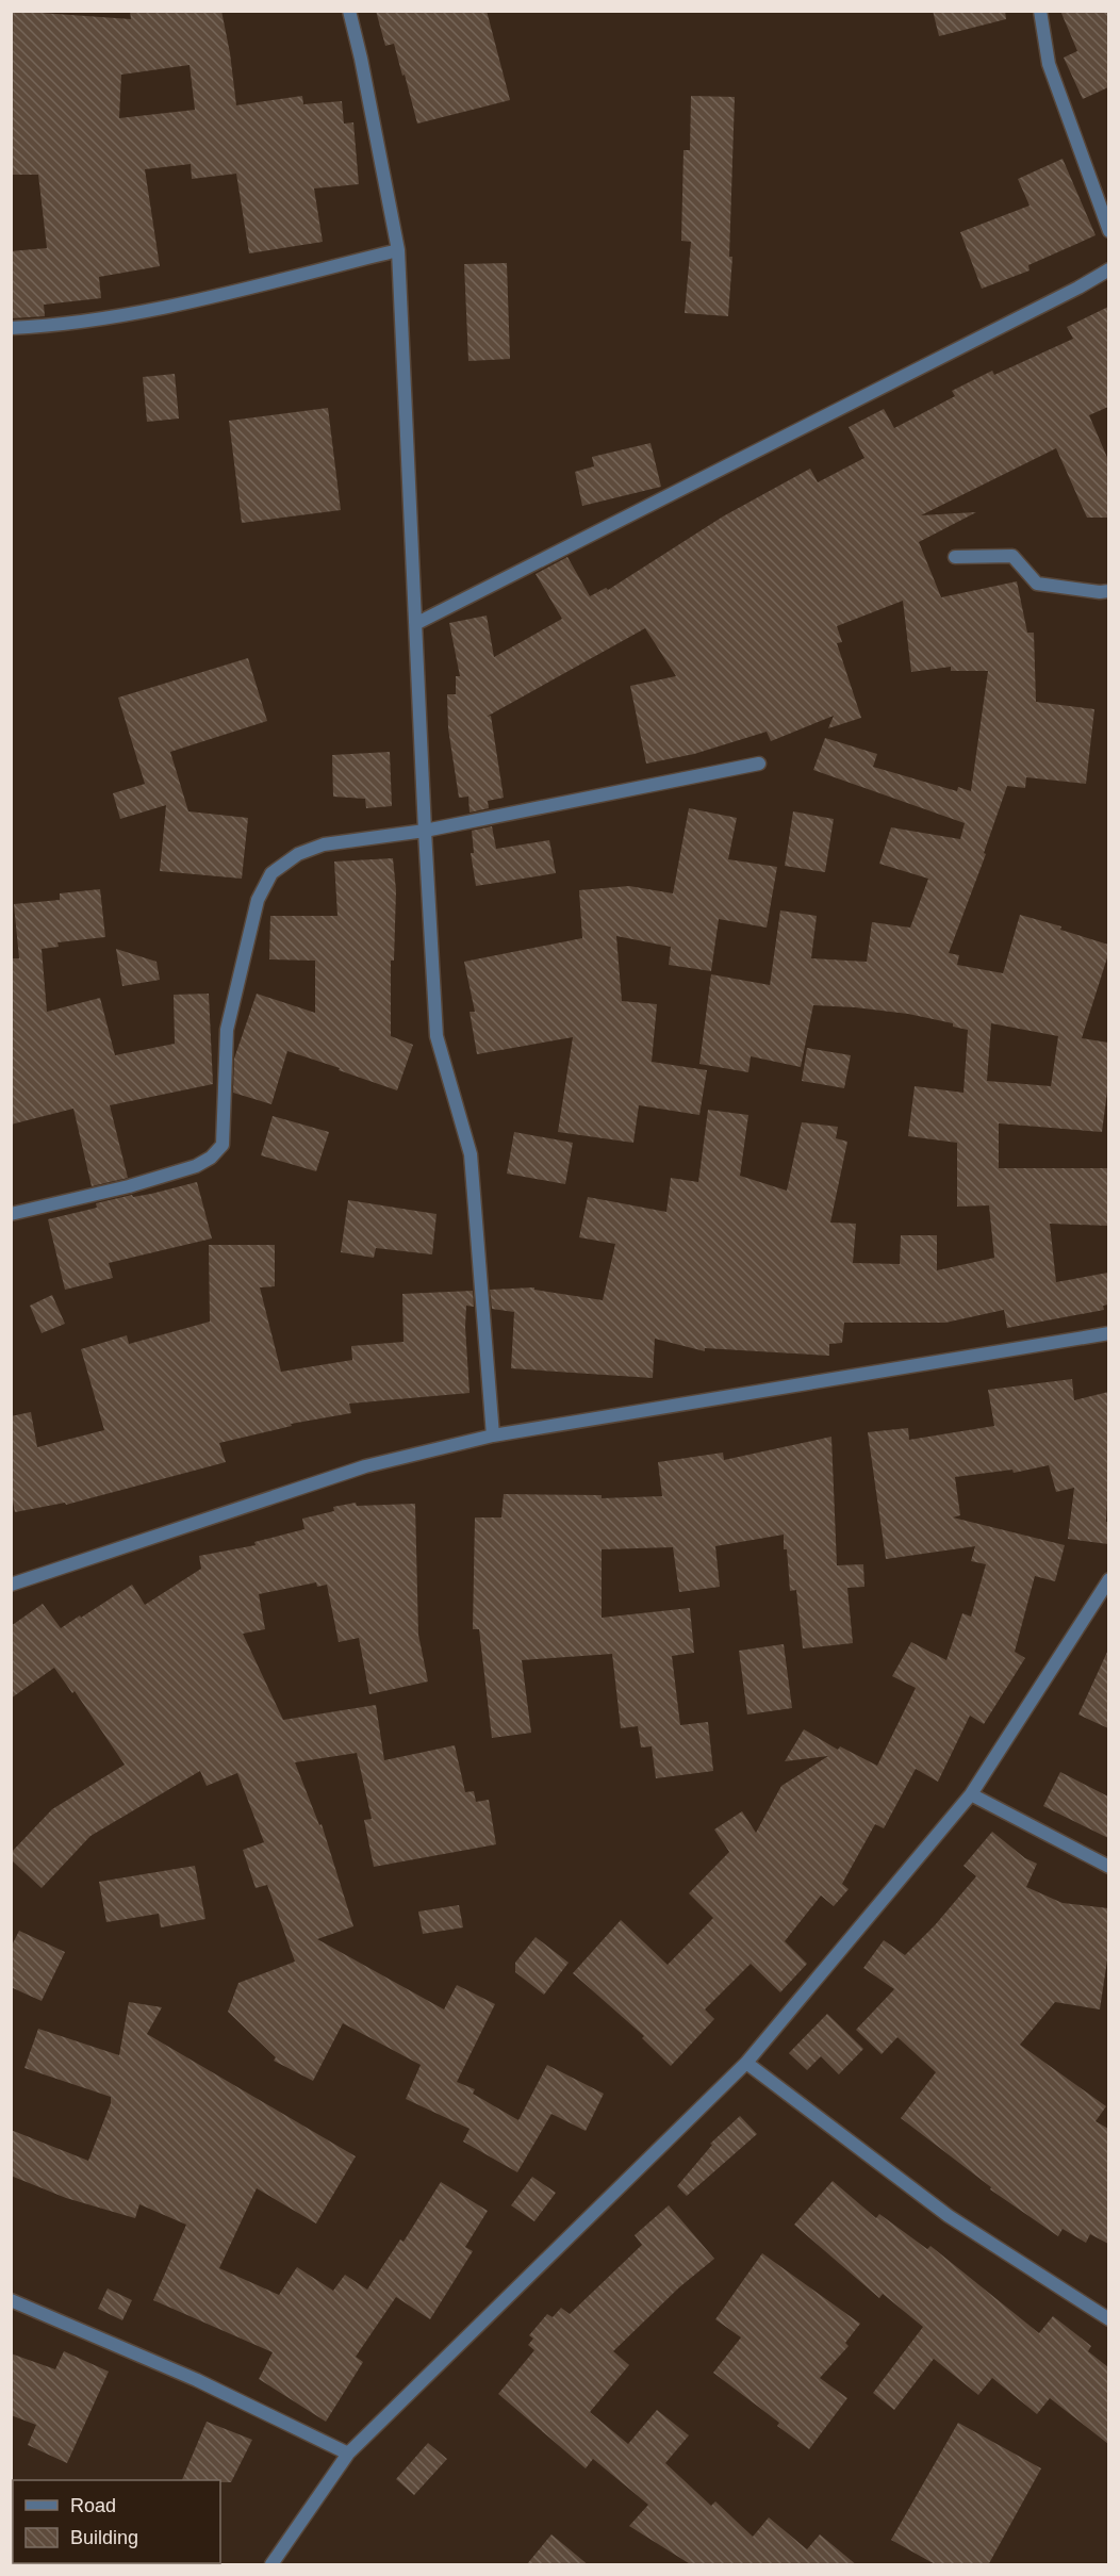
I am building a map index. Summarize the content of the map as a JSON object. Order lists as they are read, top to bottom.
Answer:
{
  "legend": ["Road", "Building"]
}
